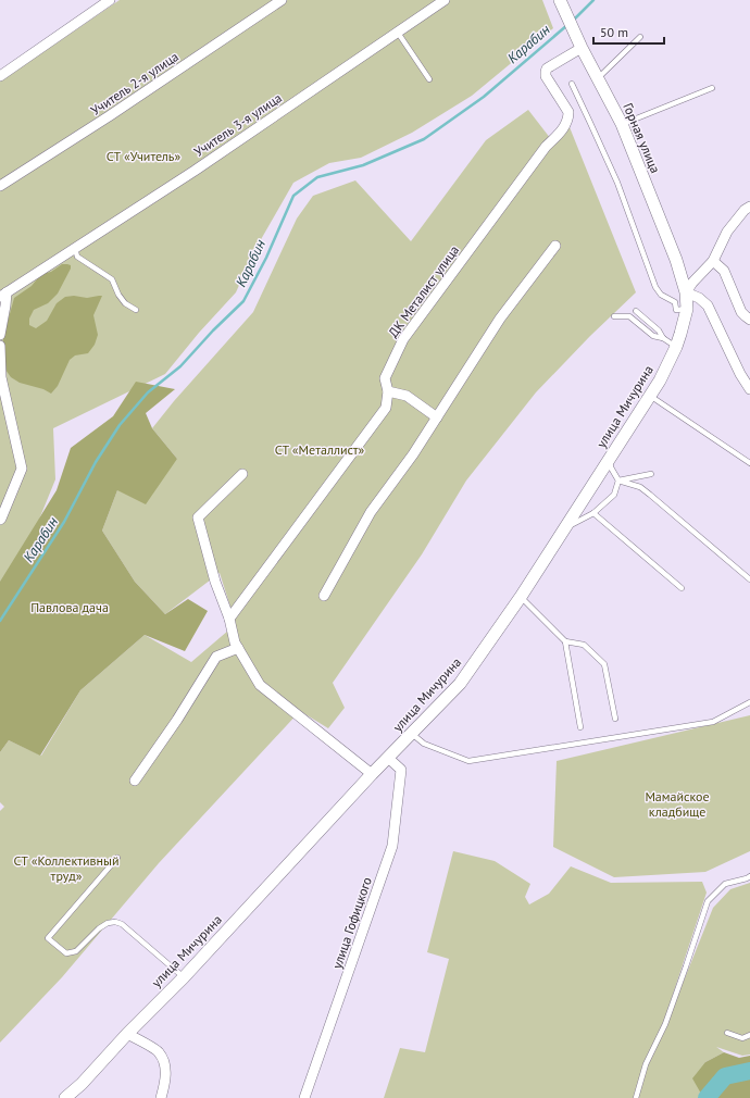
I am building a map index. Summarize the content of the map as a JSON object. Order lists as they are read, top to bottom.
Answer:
{
  "streets": {
    "street": [
      "Учитель 2-я улица",
      "Учитель 3-я улица",
      "Горная улица",
      "ДК Металист улица",
      "улица Мичурина",
      "улица Гофицкого"
    ]
  },
  "crossings": [
    ["Горная улица", "ДК Металист улица"],
    ["Горная улица", "улица Мичурина"],
    ["улица Мичурина", "улица Гофицкого"]
  ],
  "water": ["Карабин"],
  "parks": [
    "СТ «Учитель»",
    "СТ «Металлист»",
    "Павлова дача",
    "Мамайское кладбище",
    "СТ «Коллективный труд»"
  ],
  "scale_bar": "50 m"
}
